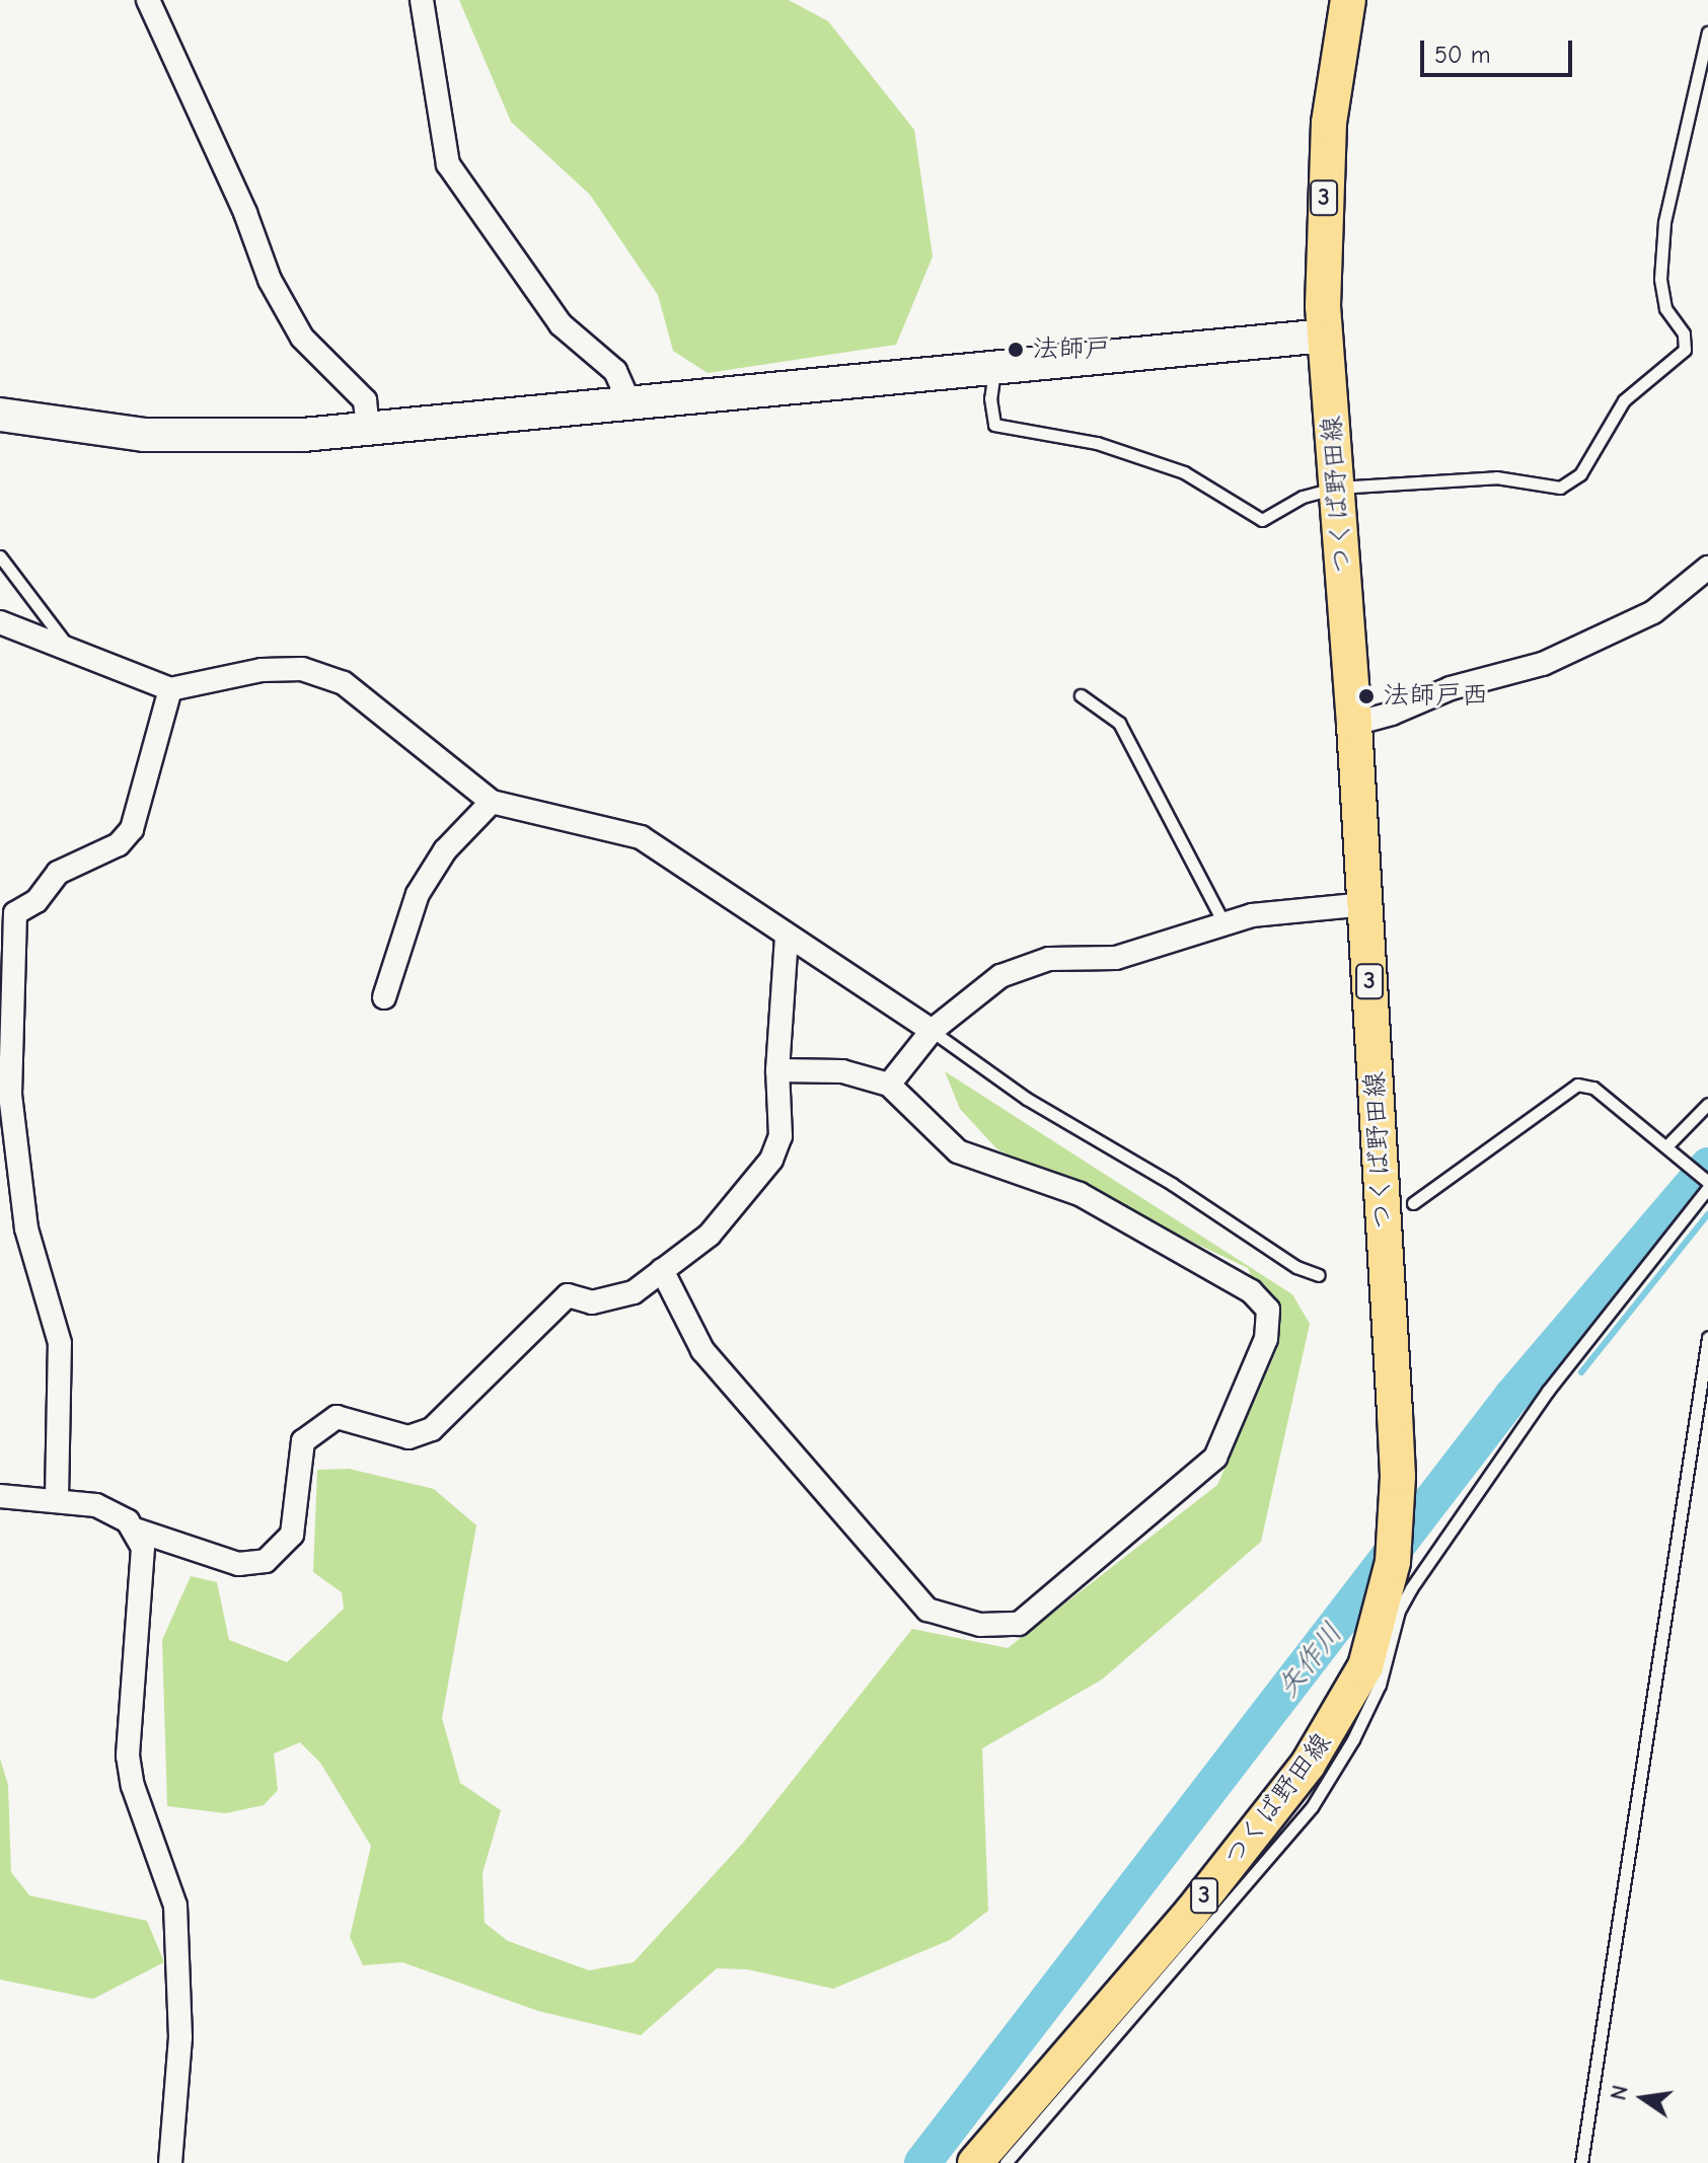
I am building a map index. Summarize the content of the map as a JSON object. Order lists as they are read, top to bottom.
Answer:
{
  "streets": {
    "main road": ["3", "つくば野田線"]
  },
  "water": ["矢作川"],
  "places": ["法師戸", "法師戸西"],
  "scale_bar": "50 m",
  "north": "left"
}
